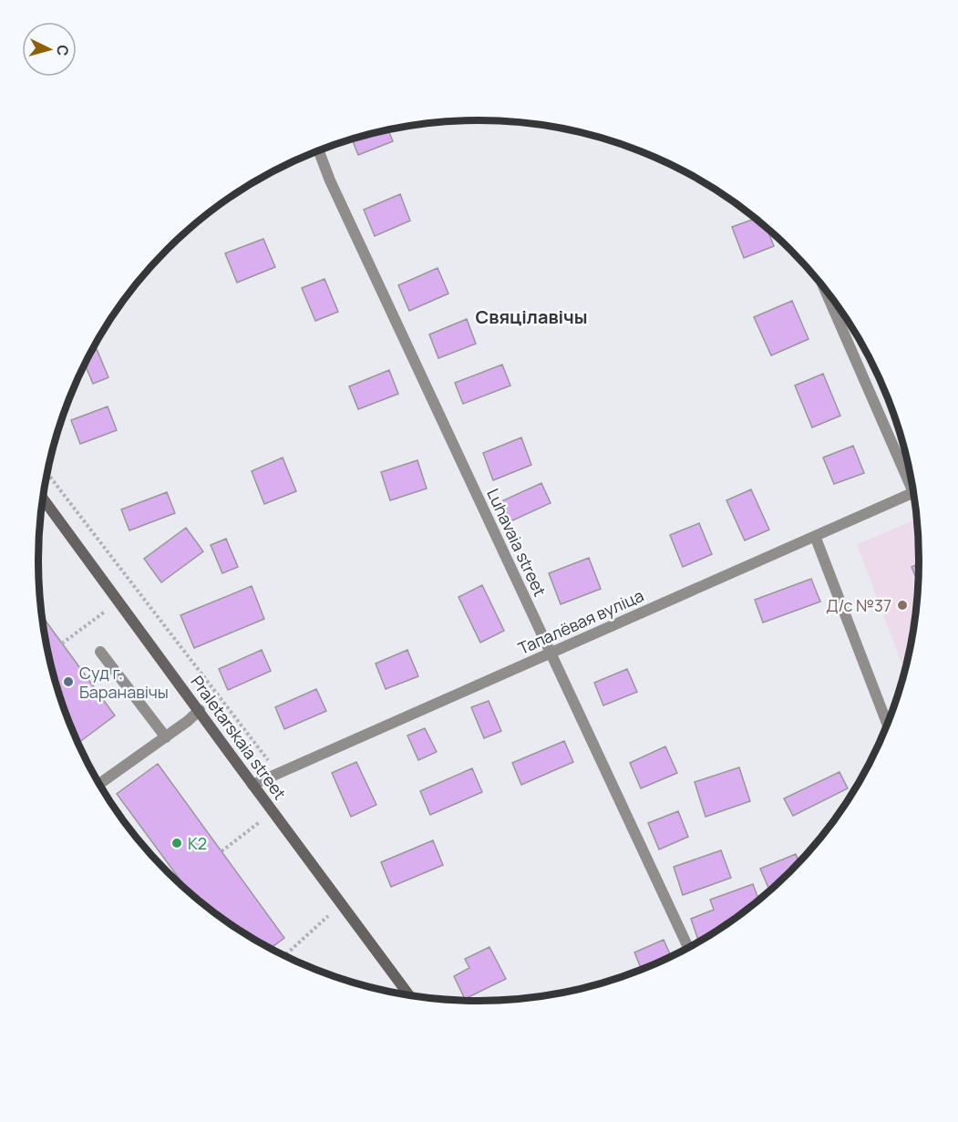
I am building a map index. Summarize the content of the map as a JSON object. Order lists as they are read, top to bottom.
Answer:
{
  "streets": {
    "main road": ["Praletarskaia street"],
    "street": ["Luhavaia street", "Тапалёвая вуліца"]
  },
  "crossings": [
    ["Luhavaia street", "Тапалёвая вуліца"],
    ["Тапалёвая вуліца", "Praletarskaia street"]
  ],
  "districts": ["Свяцілавічы"],
  "places": ["Д/с №37", "Суд г. Баранавічы", "К2"],
  "north": "right"
}
